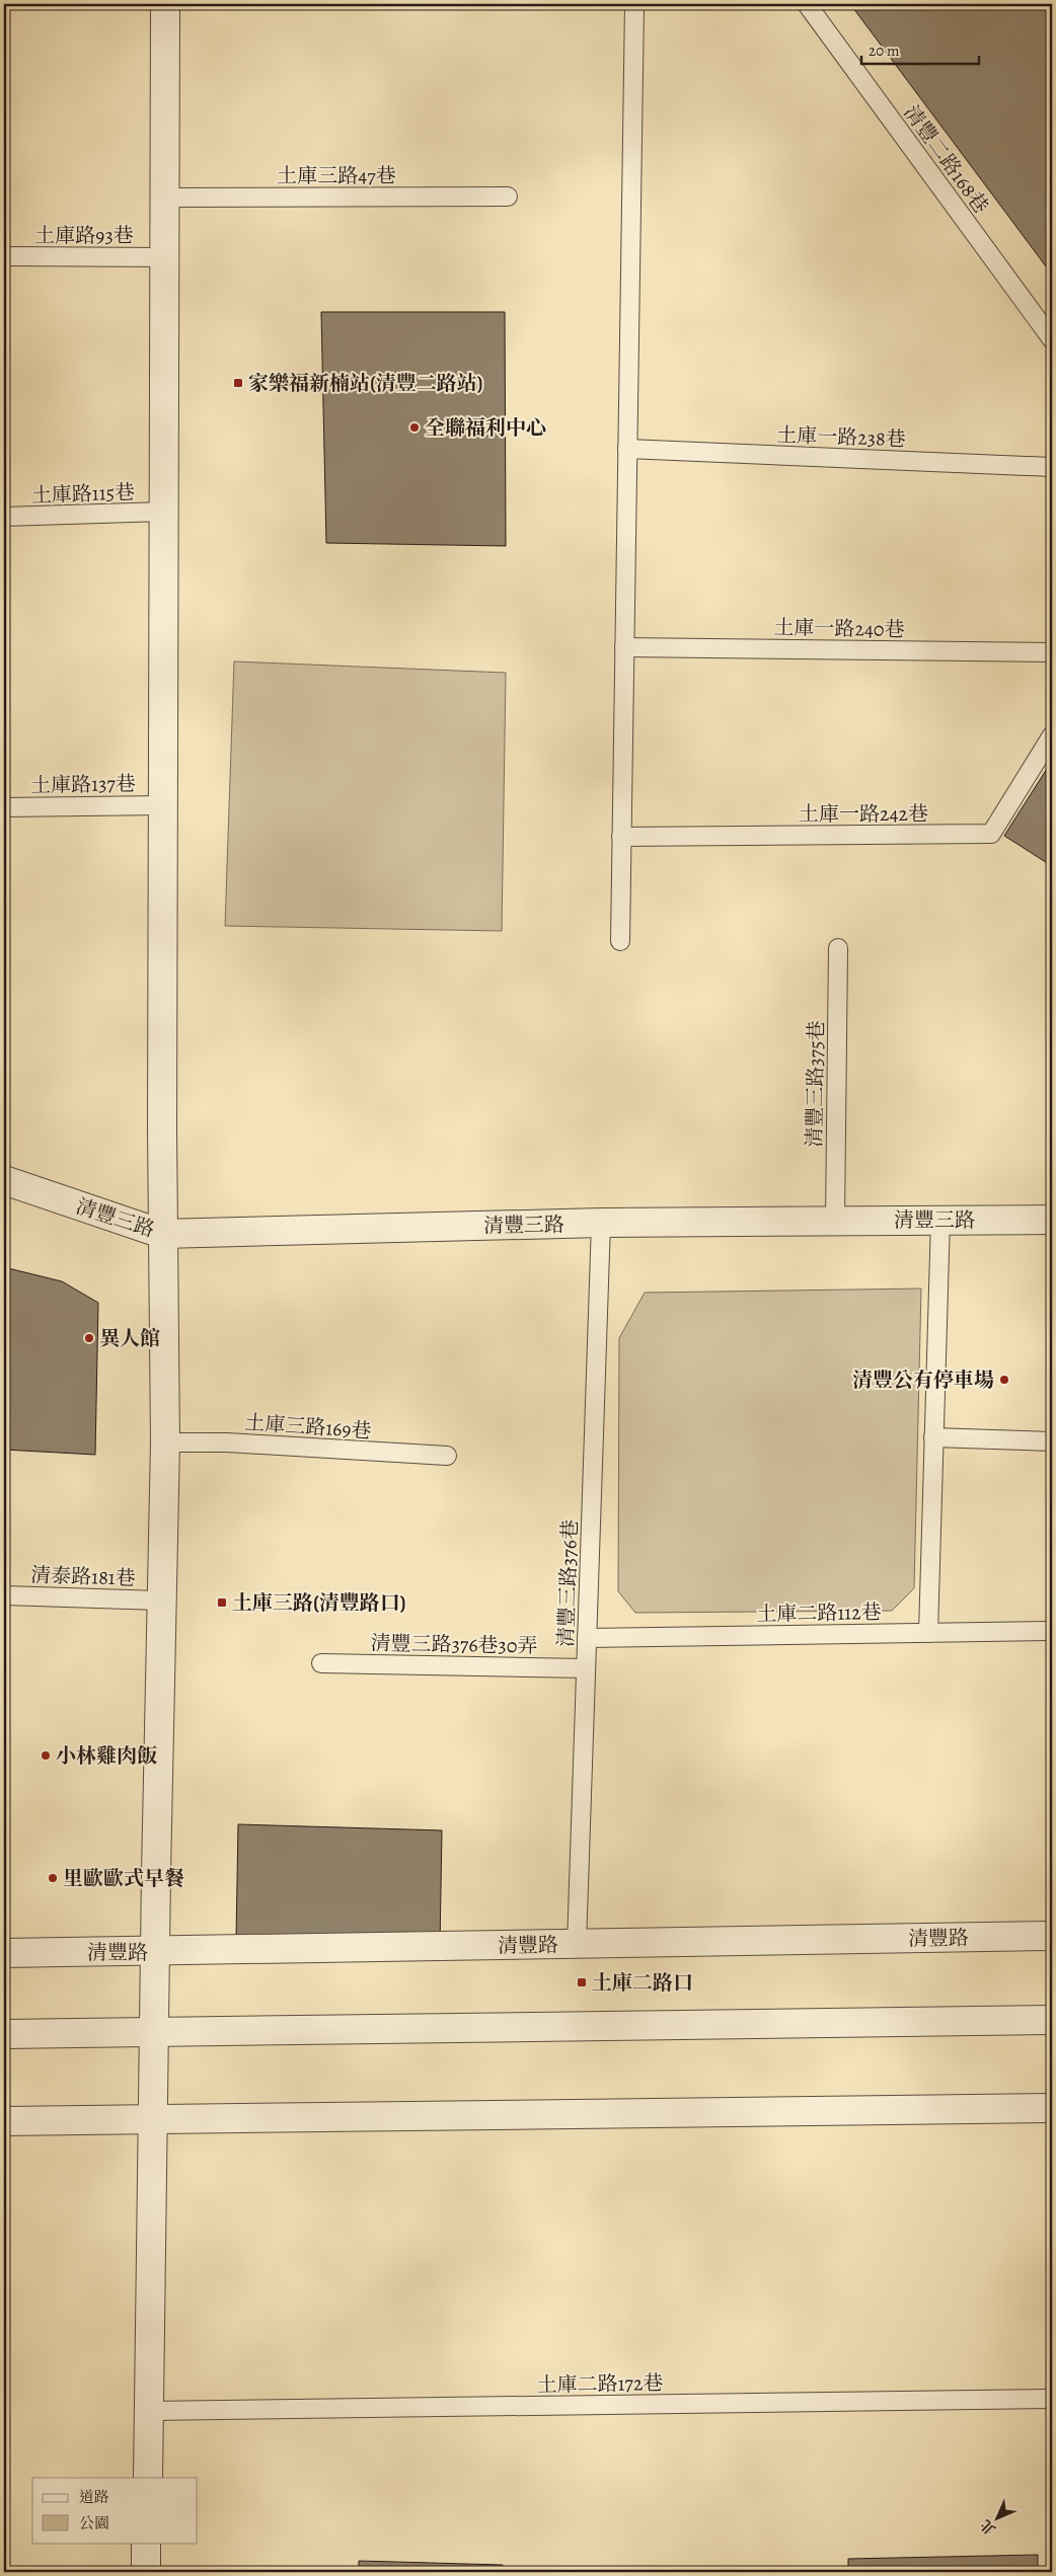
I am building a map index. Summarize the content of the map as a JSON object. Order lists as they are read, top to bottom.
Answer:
{
  "streets": {
    "street": ["清豐三路", "清豐路"],
    "lane": [
      "清豐二路168巷",
      "土庫三路47巷",
      "土庫路93巷",
      "土庫一路238巷",
      "土庫路115巷",
      "土庫一路240巷",
      "土庫路137巷",
      "土庫一路242巷",
      "清豐三路375巷",
      "土庫三路169巷",
      "清泰路181巷",
      "清豐三路376巷",
      "土庫二路112巷",
      "清豐三路376巷30弄",
      "土庫二路172巷"
    ]
  },
  "crossings": [
    ["清豐三路375巷", "清豐三路"],
    ["清豐三路", "清豐三路376巷"],
    ["清豐三路376巷", "土庫二路112巷"],
    ["清豐三路376巷", "清豐三路376巷30弄"],
    ["清豐三路376巷", "清豐路"]
  ],
  "places": {
    "transit": ["家樂福新楠站(清豐二路站)", "土庫三路(清豐路口)", "土庫二路口"],
    "other": [
      "全聯福利中心",
      "異人館",
      "清豐公有停車場",
      "小林雞肉飯",
      "里歐歐式早餐"
    ]
  },
  "legend": ["道路", "公園"],
  "scale_bar": "20 m",
  "north": "bottom left"
}
